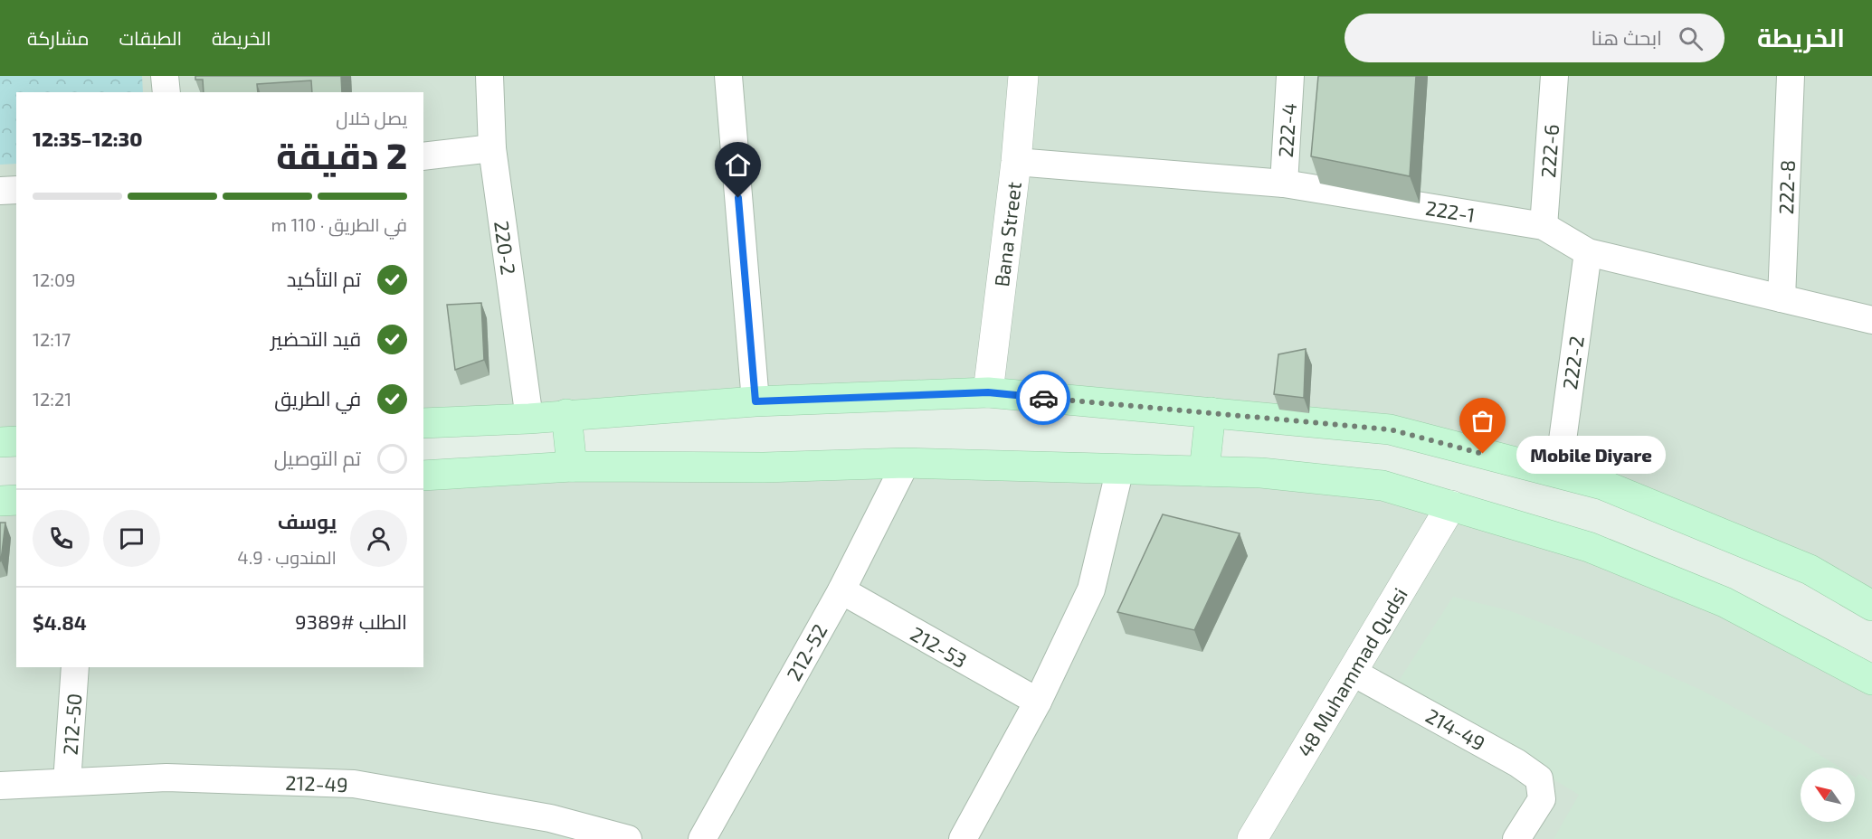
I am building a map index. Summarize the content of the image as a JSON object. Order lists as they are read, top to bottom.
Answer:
{
  "streets": {
    "street": [
      "222-4",
      "222-6",
      "222-8",
      "222-1",
      "Bana Street",
      "220-2",
      "222-2",
      "212-53",
      "212-52",
      "48 Muhammad Qudsi",
      "212-50",
      "214-49",
      "212-49"
    ]
  },
  "crossings": [
    ["222-4", "222-1"],
    ["222-6", "222-1"],
    ["222-8", "222-1"],
    ["222-1", "Bana Street"],
    ["222-1", "222-2"],
    ["212-53", "212-52"],
    ["48 Muhammad Qudsi", "214-49"],
    ["212-50", "212-49"]
  ],
  "places": ["Mobile Diyare"],
  "north": "top left",
  "page": {
    "header": "الخريطة",
    "search": "ابحث هنا",
    "nav": ["الخريطة", "الطبقات", "مشاركة"],
    "heading": ["2 دقيقة", "يصل خلال", "12:30–12:35"],
    "panel": [
      "يوسف",
      "المندوب · 4.9",
      "الطلب #9389",
      "$4.84"
    ],
    "bar": "في الطريق · 110 m",
    "list": [
      ["تم التأكيد", "12:09"],
      ["قيد التحضير", "12:17"],
      ["في الطريق", "12:21"],
      "تم التوصيل"
    ],
    "bubble": "Mobile Diyare"
  }
}
